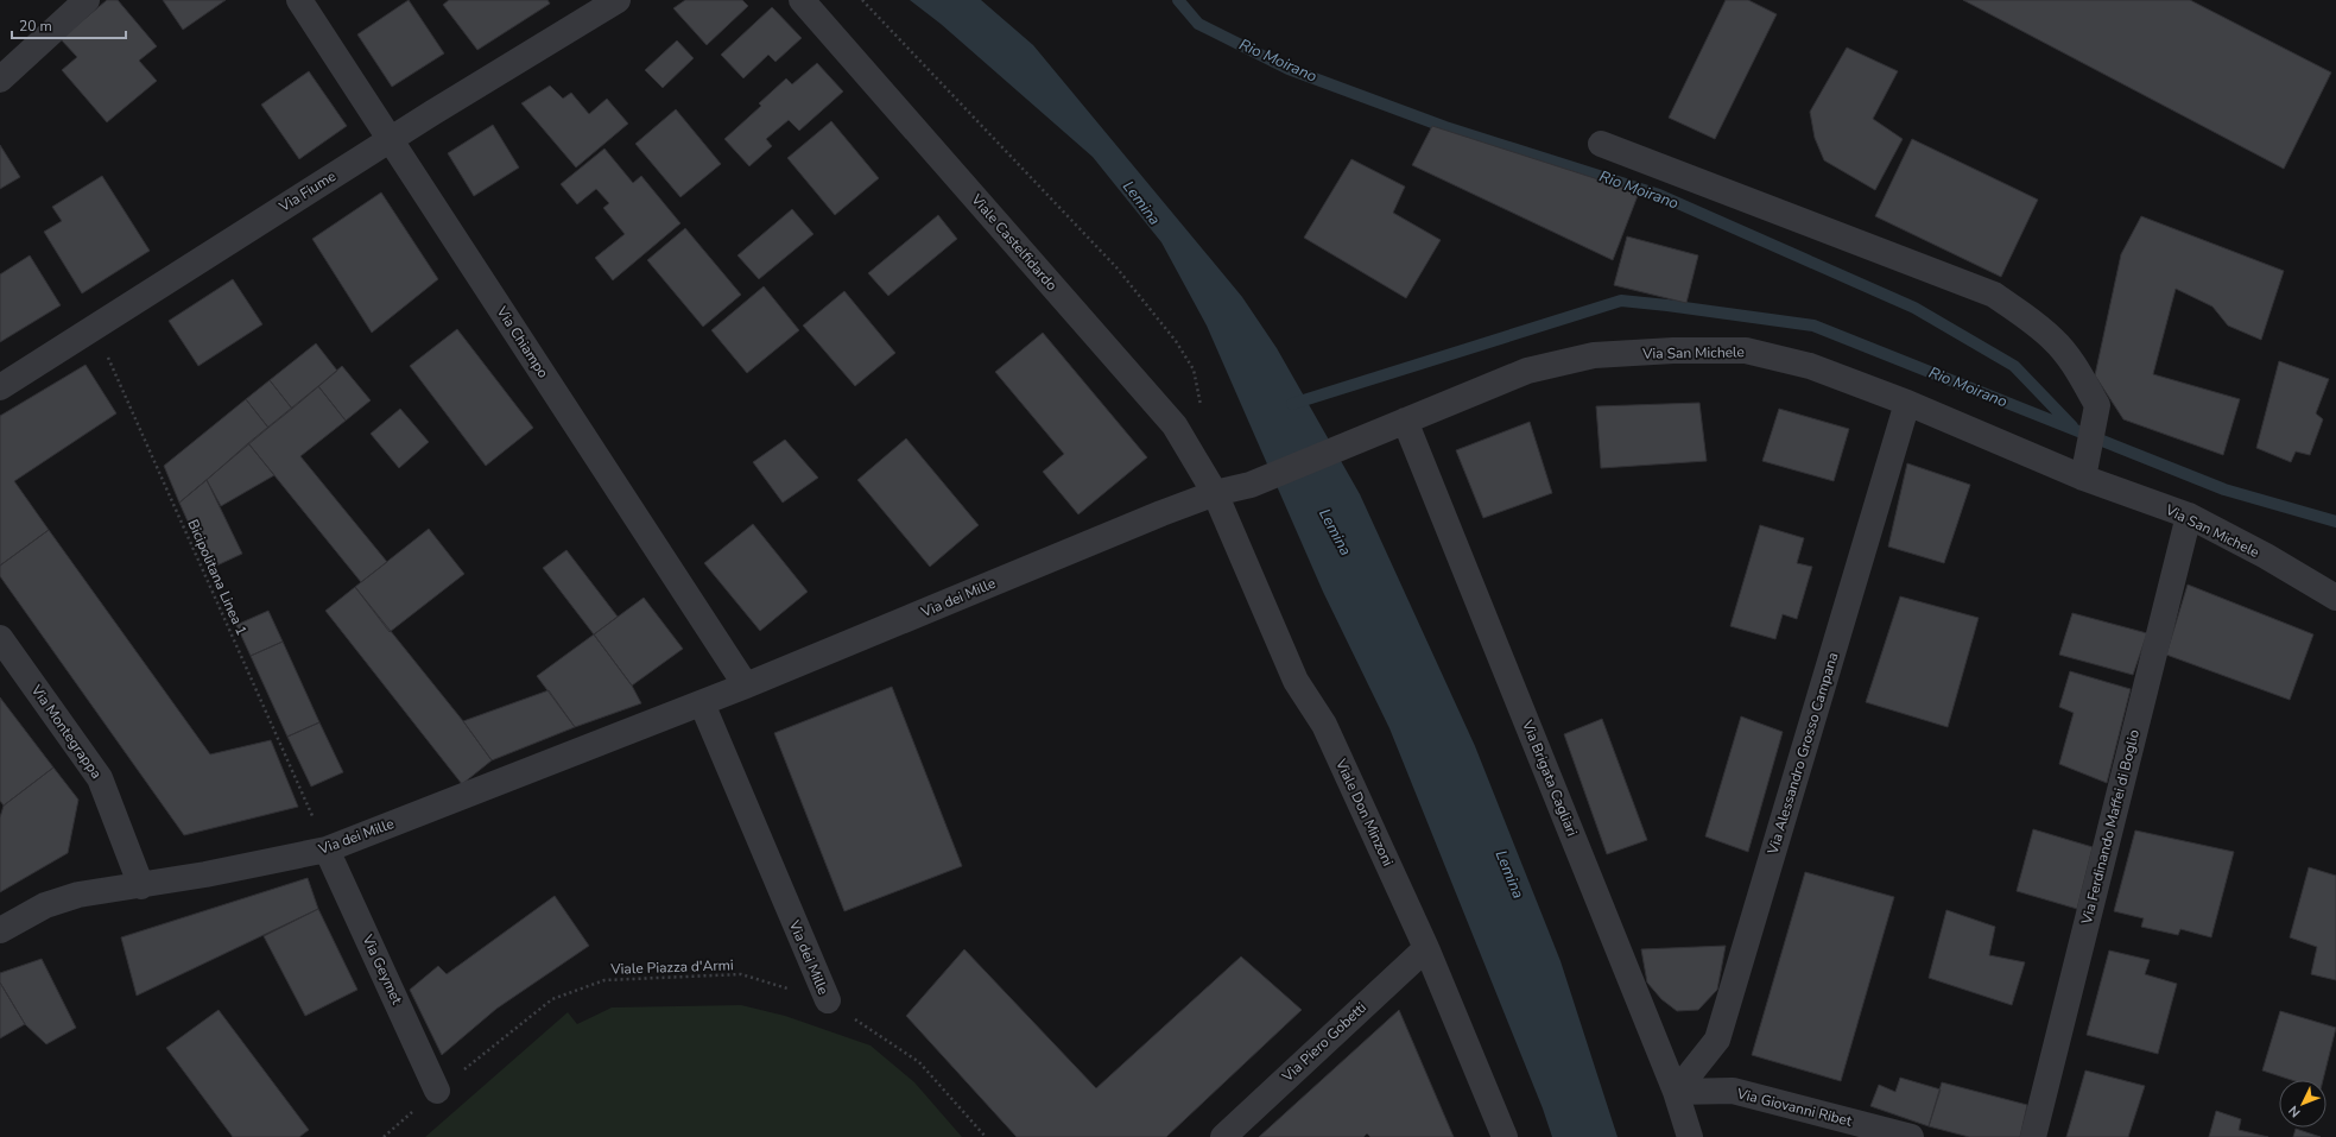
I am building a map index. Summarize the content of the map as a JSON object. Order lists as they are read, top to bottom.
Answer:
{
  "streets": {
    "street": [
      "Via Fiume",
      "Viale Castelfidardo",
      "Via Chiampo",
      "Via San Michele",
      "Via dei Mille",
      "Via Montegrappa",
      "Via Alessandro Grosso Campana",
      "Via Brigata Cagliari",
      "Viale Don Minzoni",
      "Via Ferdinando Maffei di Boglio",
      "Via Geymet",
      "Via Piero Gobetti",
      "Via Giovanni Ribet"
    ],
    "path": ["Bicipolitana Linea 1", "Viale Piazza d'Armi"]
  },
  "crossings": [
    ["Via Fiume", "Via Chiampo"],
    ["Via Fiume", "Bicipolitana Linea 1"],
    ["Viale Castelfidardo", "Via San Michele"],
    ["Viale Castelfidardo", "Via dei Mille"],
    ["Viale Castelfidardo", "Viale Don Minzoni"],
    ["Via Chiampo", "Via dei Mille"],
    ["Via San Michele", "Via dei Mille"],
    ["Via San Michele", "Via Alessandro Grosso Campana"],
    ["Via San Michele", "Via Brigata Cagliari"],
    ["Via San Michele", "Viale Don Minzoni"],
    ["Via San Michele", "Via Ferdinando Maffei di Boglio"],
    ["Bicipolitana Linea 1", "Via dei Mille"],
    ["Bicipolitana Linea 1", "Via Geymet"],
    ["Via dei Mille", "Via Montegrappa"],
    ["Via dei Mille", "Viale Don Minzoni"],
    ["Via dei Mille", "Viale Piazza d'Armi"],
    ["Via dei Mille", "Via Geymet"],
    ["Via Alessandro Grosso Campana", "Via Brigata Cagliari"],
    ["Via Alessandro Grosso Campana", "Via Giovanni Ribet"],
    ["Via Brigata Cagliari", "Via Giovanni Ribet"],
    ["Viale Don Minzoni", "Via Piero Gobetti"],
    ["Viale Piazza d'Armi", "Via Geymet"]
  ],
  "water": ["Rio Moirano", "Lemina"],
  "scale_bar": "20 m",
  "north": "bottom left"
}
